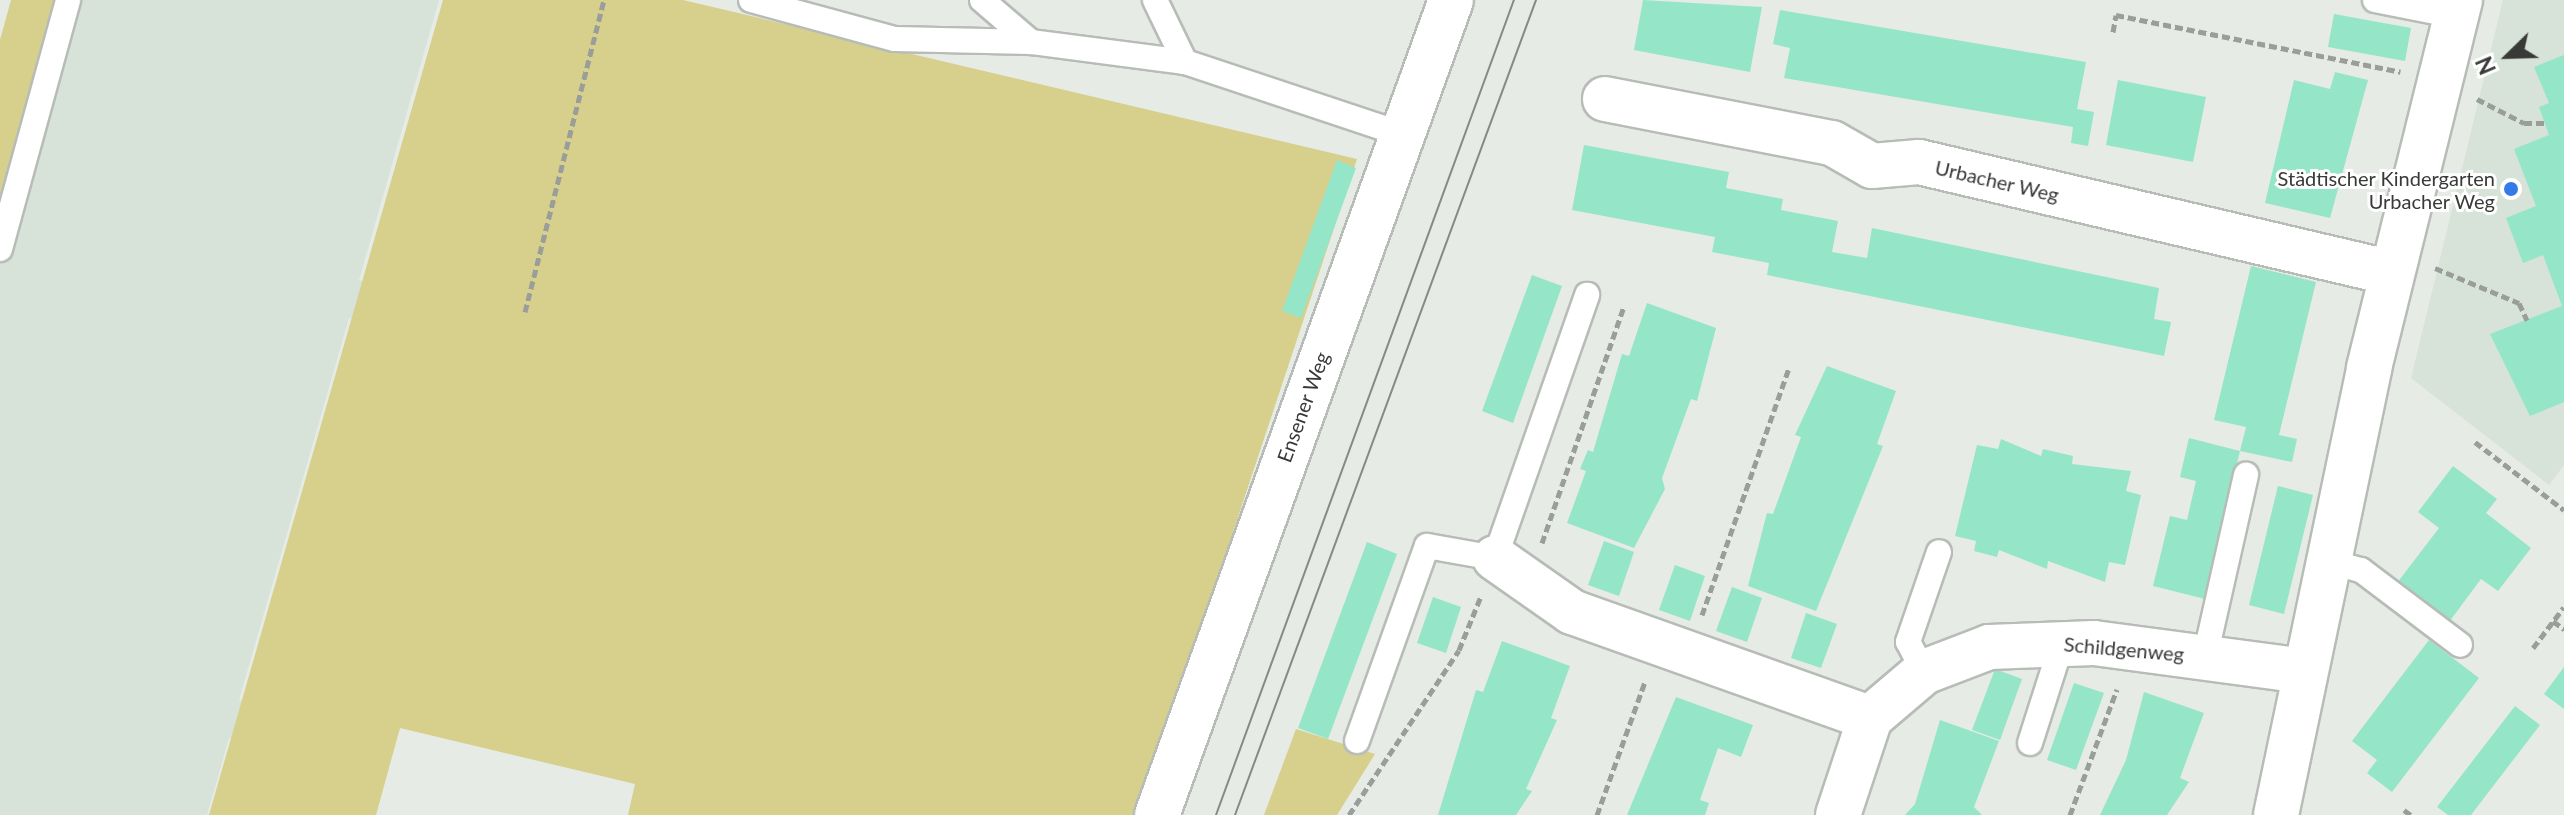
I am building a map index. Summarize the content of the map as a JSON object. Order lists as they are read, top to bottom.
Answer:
{
  "streets": {
    "street": ["Urbacher Weg", "Ensener Weg", "Schildgenweg"]
  },
  "places": ["Städtischer Kindergarten Urbacher Weg"],
  "north": "bottom left"
}
